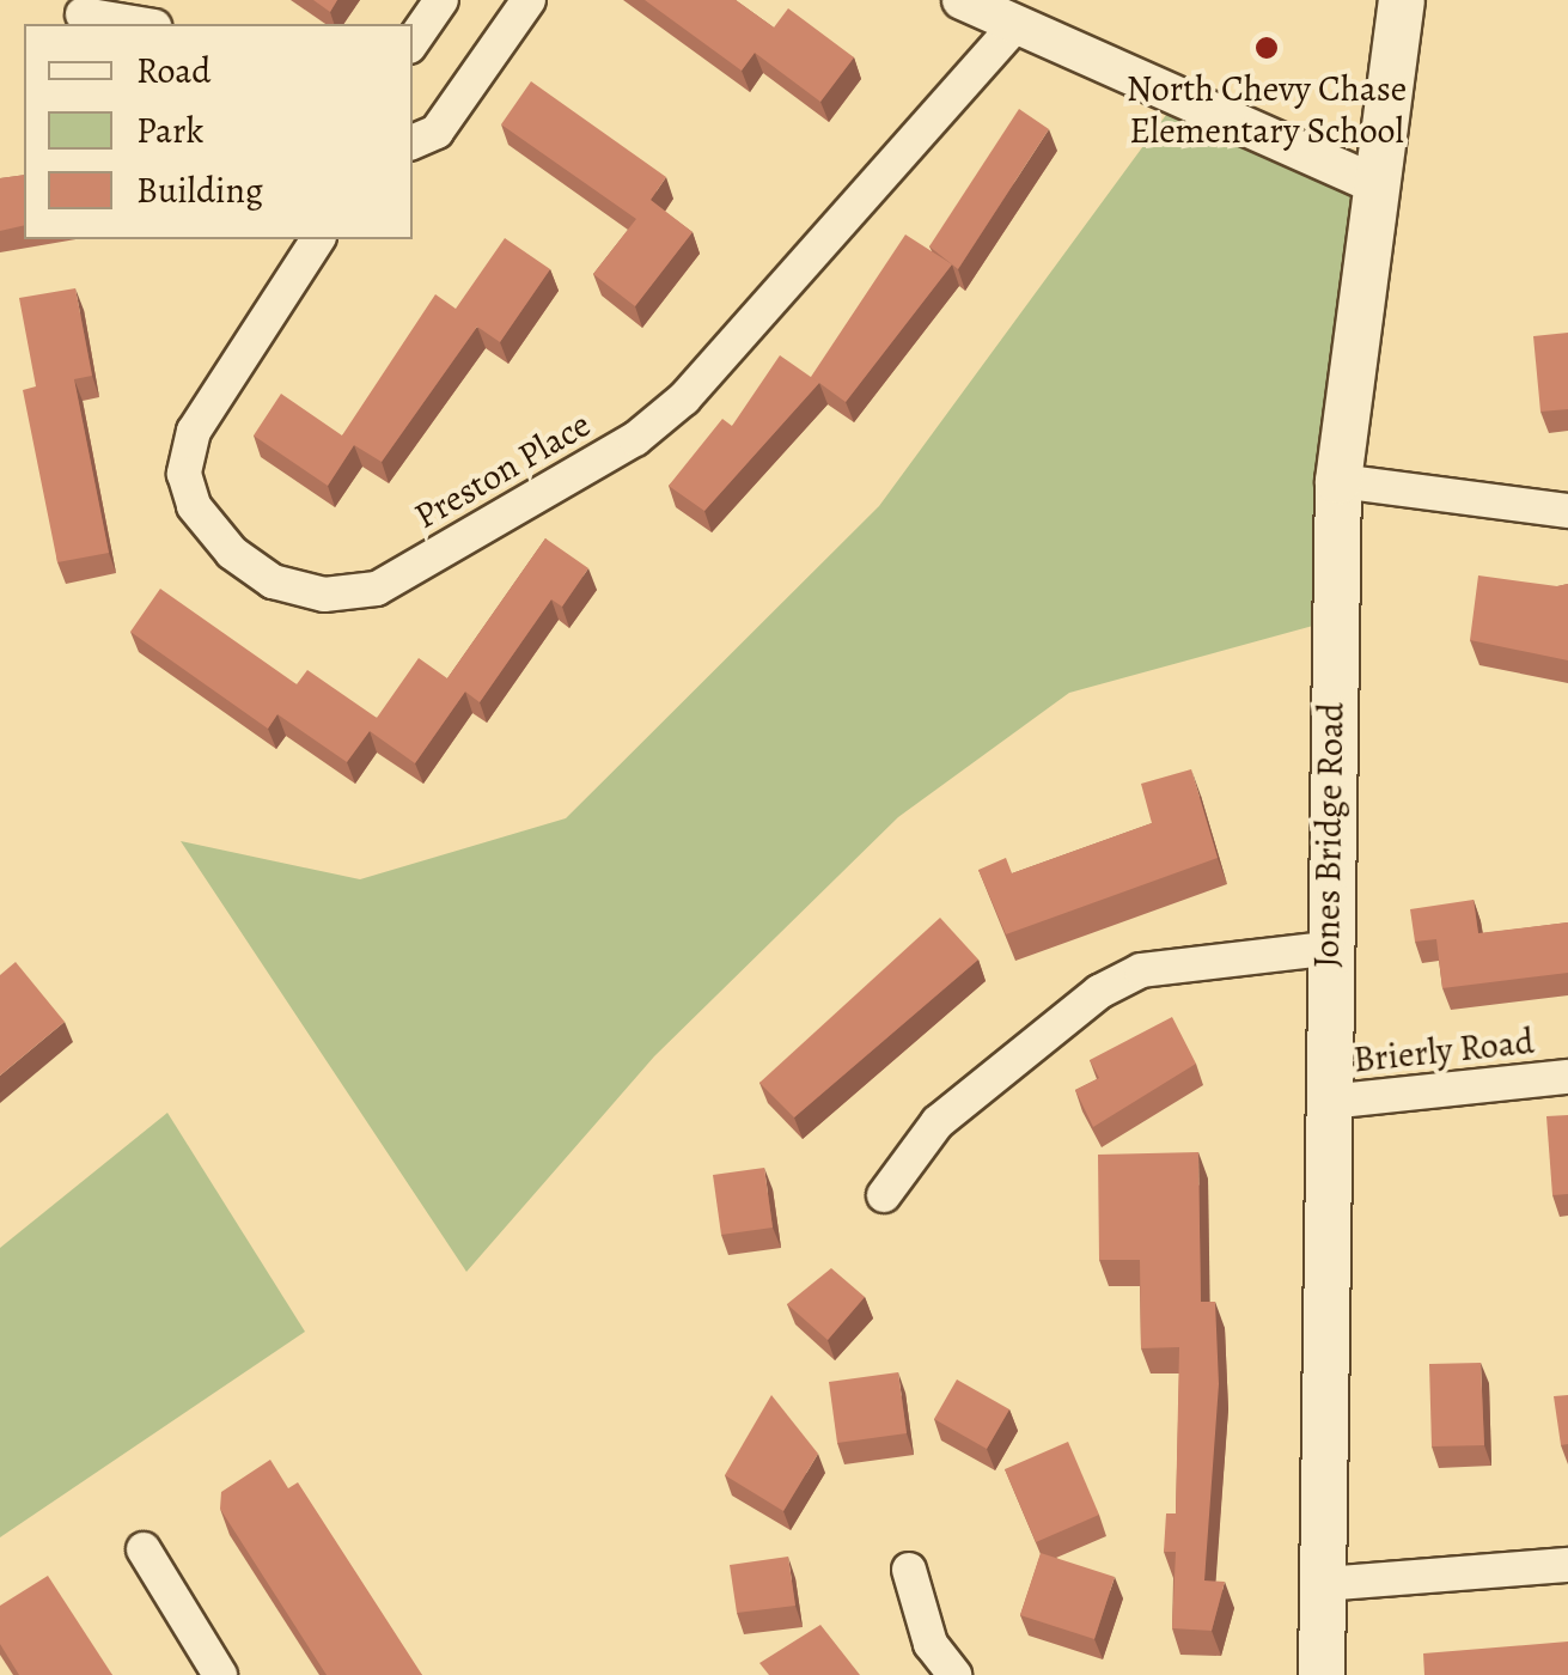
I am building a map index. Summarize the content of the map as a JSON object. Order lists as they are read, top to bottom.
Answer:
{
  "streets": {
    "main road": ["Jones Bridge Road"],
    "street": ["Preston Place", "Brierly Road"]
  },
  "crossings": [
    ["Jones Bridge Road", "Brierly Road"]
  ],
  "places": ["North Chevy Chase Elementary School"],
  "legend": ["Road", "Park", "Building"]
}
